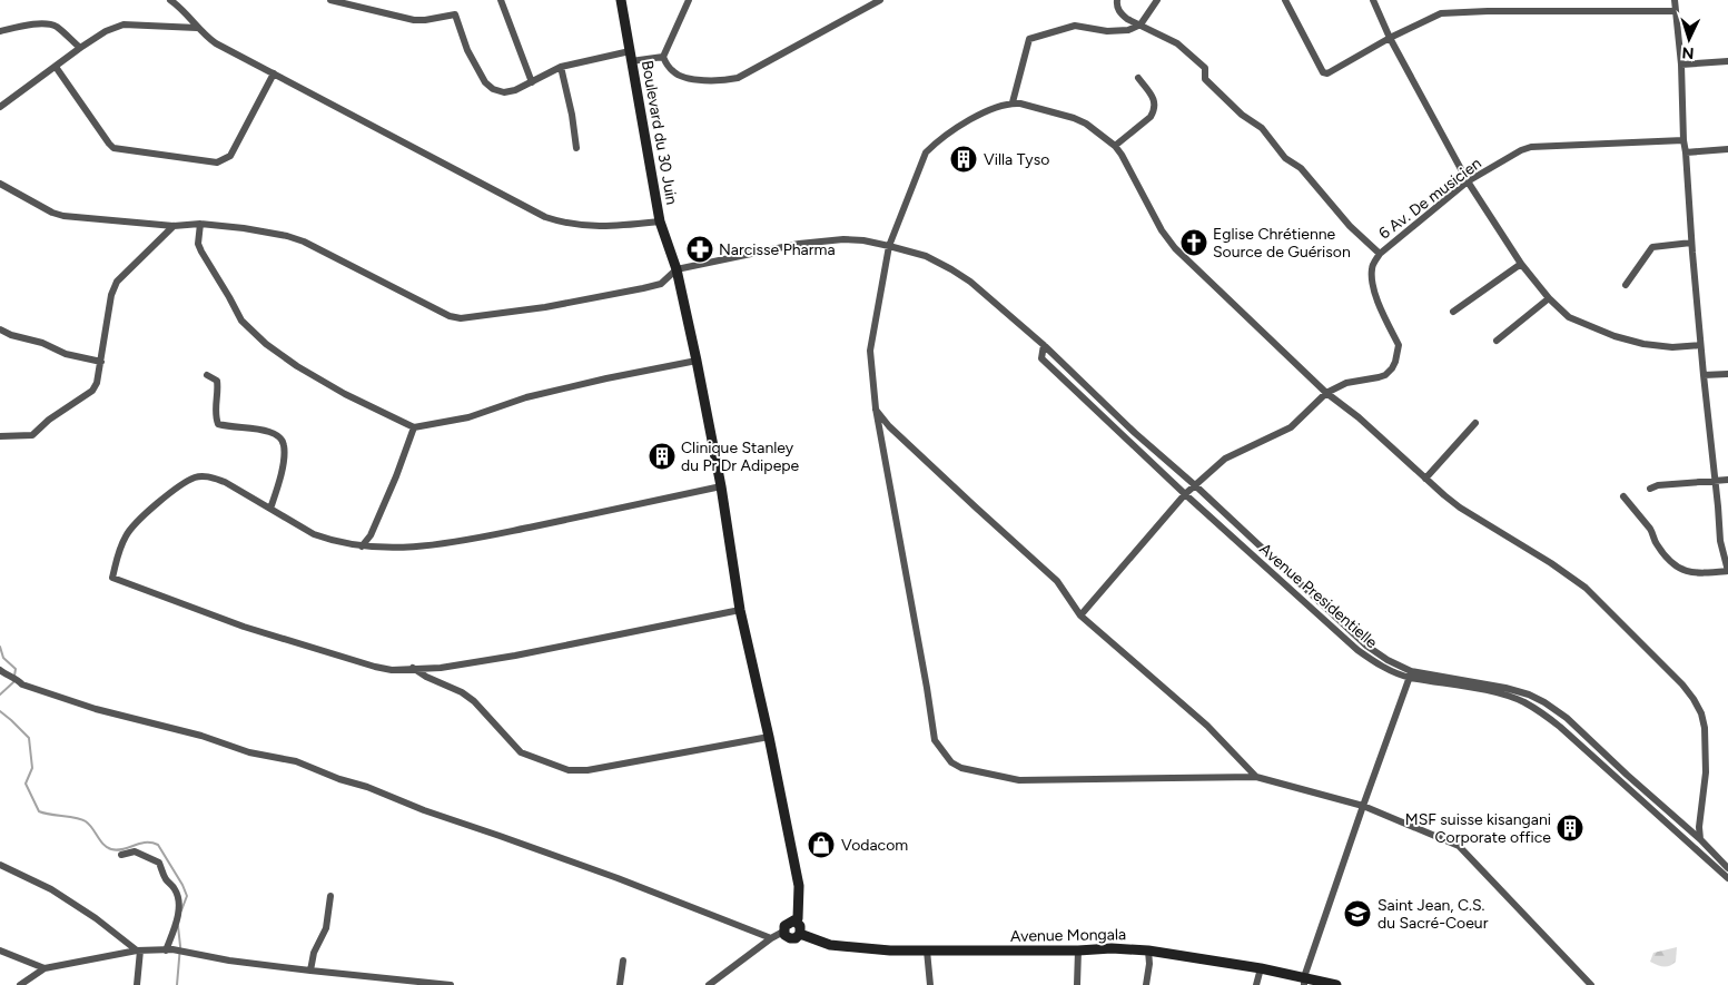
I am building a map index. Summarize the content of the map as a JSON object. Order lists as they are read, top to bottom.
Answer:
{
  "streets": {
    "street": [
      "Boulevard du 30 Juin",
      "6 Av. De musicien",
      "Avenue Presidentielle",
      "Avenue Mongala"
    ]
  },
  "crossings": [
    ["Boulevard du 30 Juin", "Avenue Presidentielle"],
    ["Boulevard du 30 Juin", "Avenue Mongala"],
    ["6 Av. De musicien", "Avenue Presidentielle"]
  ],
  "places": {
    "building": ["Villa Tyso", "Clinique Stanley du Pr Dr Adipepe", "MSF suisse kisangani Corporate office"],
    "church": ["Eglise Chrétienne Source de Guérison"],
    "pharmacy": ["Narcisse Pharma"],
    "shop": ["Vodacom"],
    "school or university": ["Saint Jean, C.S. du Sacré-Coeur"]
  },
  "north": "bottom"
}
